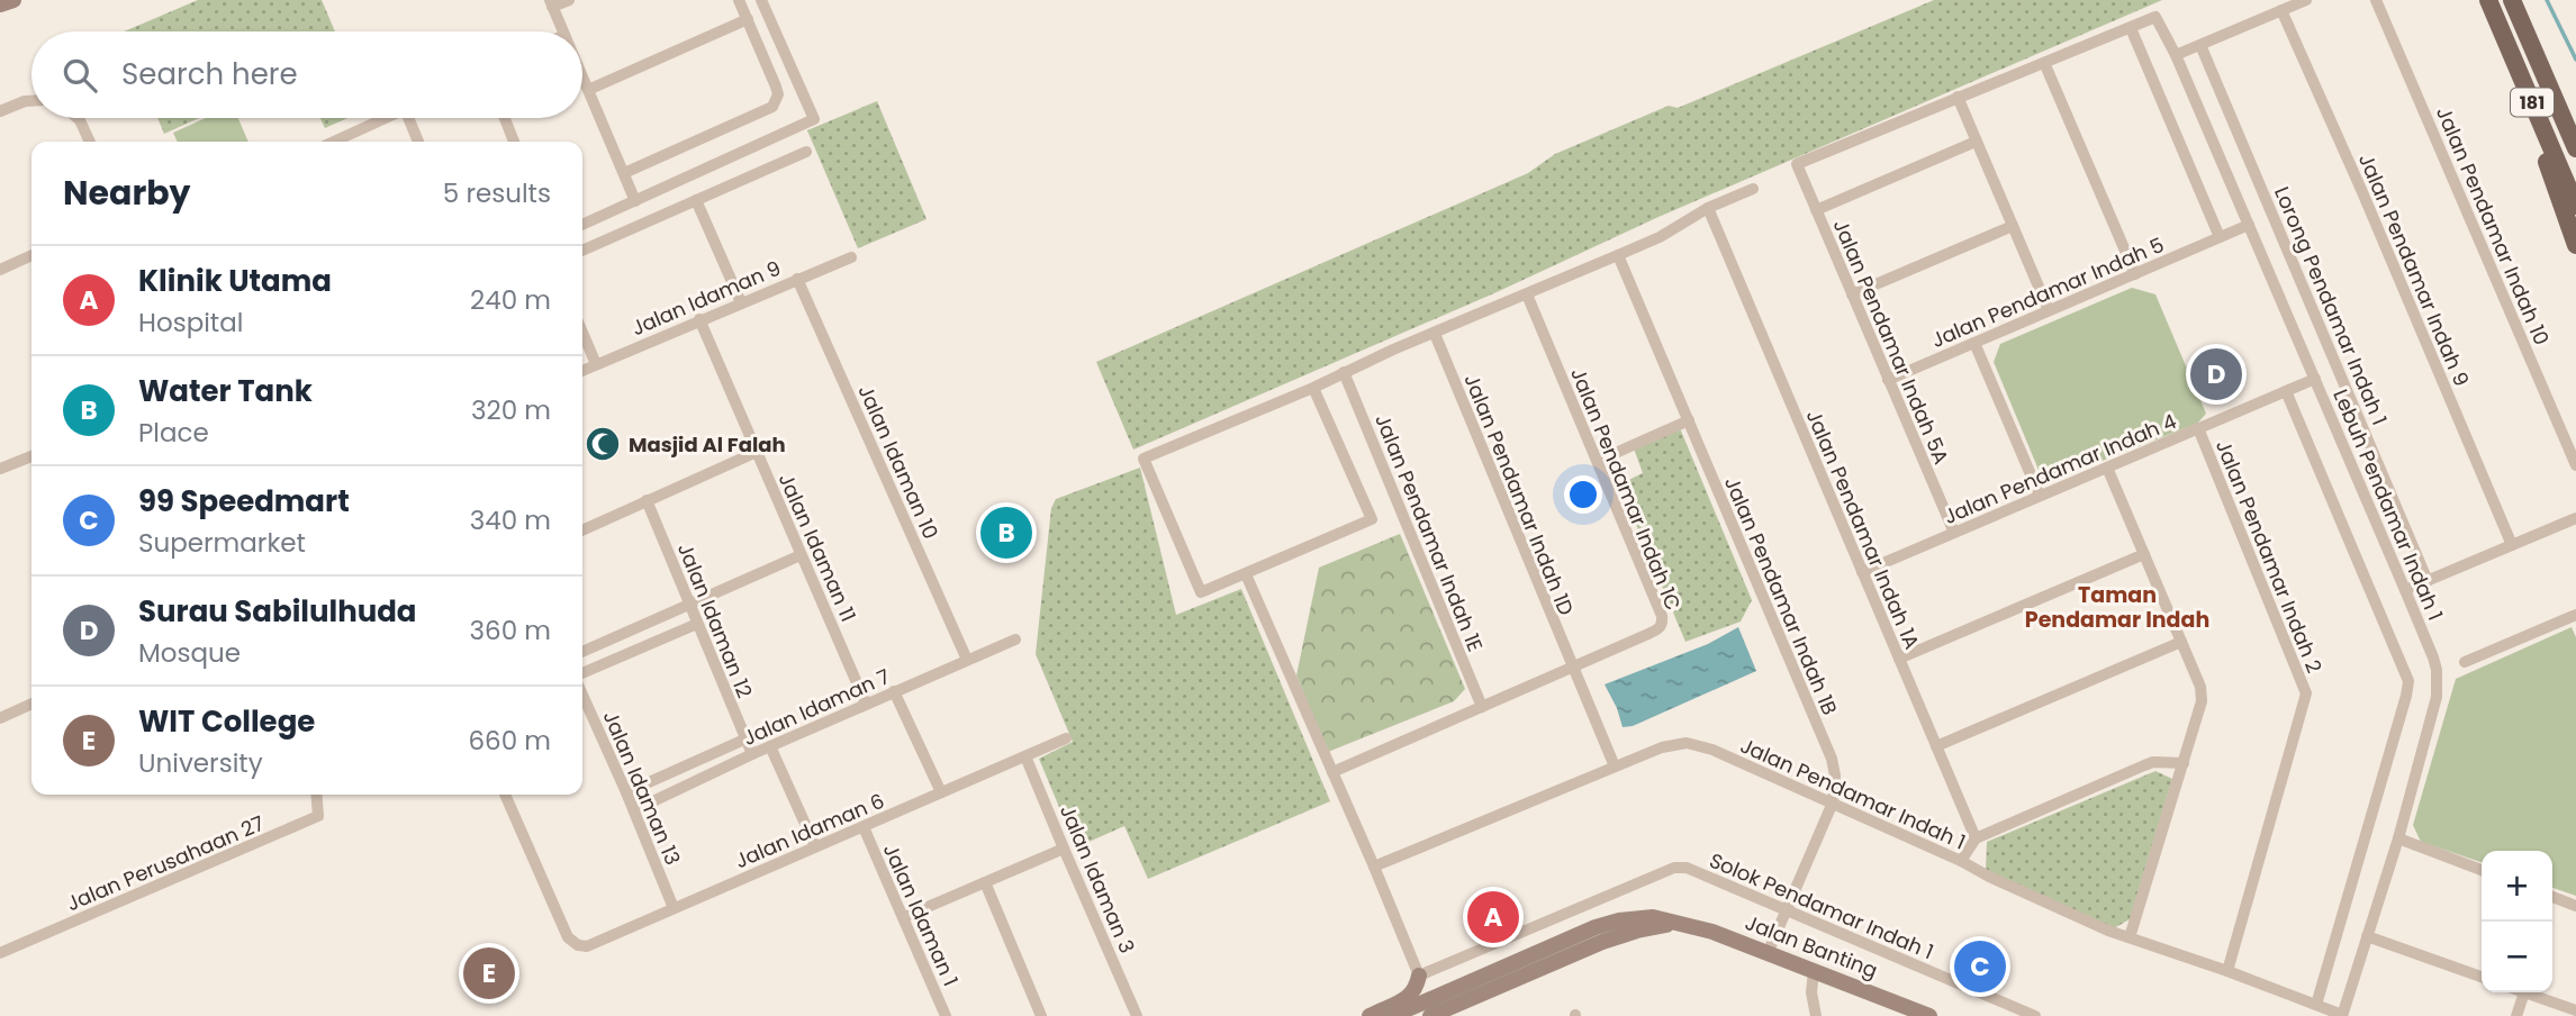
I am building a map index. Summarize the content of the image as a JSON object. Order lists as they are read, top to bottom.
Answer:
{
  "streets": {
    "main road": ["181", "Jalan Banting"],
    "street": [
      "Jalan Pendamar Indah 10",
      "Jalan Pendamar Indah 9",
      "Jalan Pendamar Indah 5",
      "Jalan Idaman 9",
      "Lorong Pendamar Indah 1",
      "Jalan Pendamar Indah 5A",
      "Jalan Idaman 10",
      "Jalan Pendamar Indah 4",
      "Jalan Pendamar Indah 1C",
      "Jalan Pendamar Indah 1D",
      "Lebuh Pendamar Indah 1",
      "Jalan Pendamar Indah 1A",
      "Jalan Pendamar Indah 1E",
      "Jalan Idaman 11",
      "Jalan Pendamar Indah 2",
      "Jalan Pendamar Indah 1B",
      "Jalan Idaman 12",
      "Jalan Idaman 7",
      "Jalan Idaman 13",
      "Jalan Pendamar Indah 1",
      "Jalan Idaman 6",
      "Jalan Perusahaan 27",
      "Jalan Idaman 3",
      "Solok Pendamar Indah 1",
      "Jalan Idaman 1"
    ]
  },
  "crossings": [
    ["Jalan Pendamar Indah 5", "Jalan Pendamar Indah 5A"],
    ["Jalan Pendamar Indah 5", "Lebuh Pendamar Indah 1"],
    ["Jalan Idaman 9", "Jalan Idaman 10"],
    ["Jalan Idaman 9", "Jalan Idaman 11"],
    ["Jalan Pendamar Indah 5A", "Jalan Pendamar Indah 4"],
    ["Jalan Idaman 10", "Jalan Idaman 7"],
    ["Jalan Pendamar Indah 4", "Lebuh Pendamar Indah 1"],
    ["Jalan Pendamar Indah 4", "Jalan Pendamar Indah 1A"],
    ["Jalan Pendamar Indah 4", "Jalan Pendamar Indah 2"],
    ["Jalan Pendamar Indah 1C", "Jalan Pendamar Indah 1D"],
    ["Jalan Pendamar Indah 1C", "Jalan Pendamar Indah 1E"],
    ["Jalan Pendamar Indah 1D", "Jalan Pendamar Indah 1"],
    ["Lebuh Pendamar Indah 1", "Jalan Pendamar Indah 1"],
    ["Jalan Idaman 11", "Jalan Idaman 7"],
    ["Jalan Pendamar Indah 2", "Jalan Pendamar Indah 1"],
    ["Jalan Pendamar Indah 1B", "Jalan Pendamar Indah 1"],
    ["Jalan Pendamar Indah 1B", "Solok Pendamar Indah 1"],
    ["Jalan Pendamar Indah 1B", "Jalan Banting"],
    ["Jalan Idaman 12", "Jalan Idaman 7"],
    ["Jalan Idaman 7", "Jalan Idaman 13"],
    ["Jalan Idaman 13", "Jalan Idaman 6"],
    ["Jalan Idaman 6", "Jalan Idaman 3"],
    ["Jalan Idaman 6", "Jalan Idaman 1"]
  ],
  "districts": ["Taman Pendamar Indah"],
  "places": {
    "mosque": ["Masjid Al Falah"]
  },
  "page": {
    "search": "Search here",
    "heading": ["Nearby", "5 results"],
    "list": [
      {
        "mark": "A",
        "name": "Klinik Utama",
        "note": "Hospital",
        "value": "240 m"
      },
      {
        "mark": "B",
        "name": "Water Tank",
        "note": "Place",
        "value": "320 m"
      },
      {
        "mark": "C",
        "name": "99 Speedmart",
        "note": "Supermarket",
        "value": "340 m"
      },
      {
        "mark": "D",
        "name": "Surau Sabilulhuda",
        "note": "Mosque",
        "value": "360 m"
      },
      {
        "mark": "E",
        "name": "WIT College",
        "note": "University",
        "value": "660 m"
      }
    ],
    "pins": [
      "D",
      "B",
      "A",
      "C",
      "E"
    ],
    "map_buttons": ["+", "−"]
  }
}
